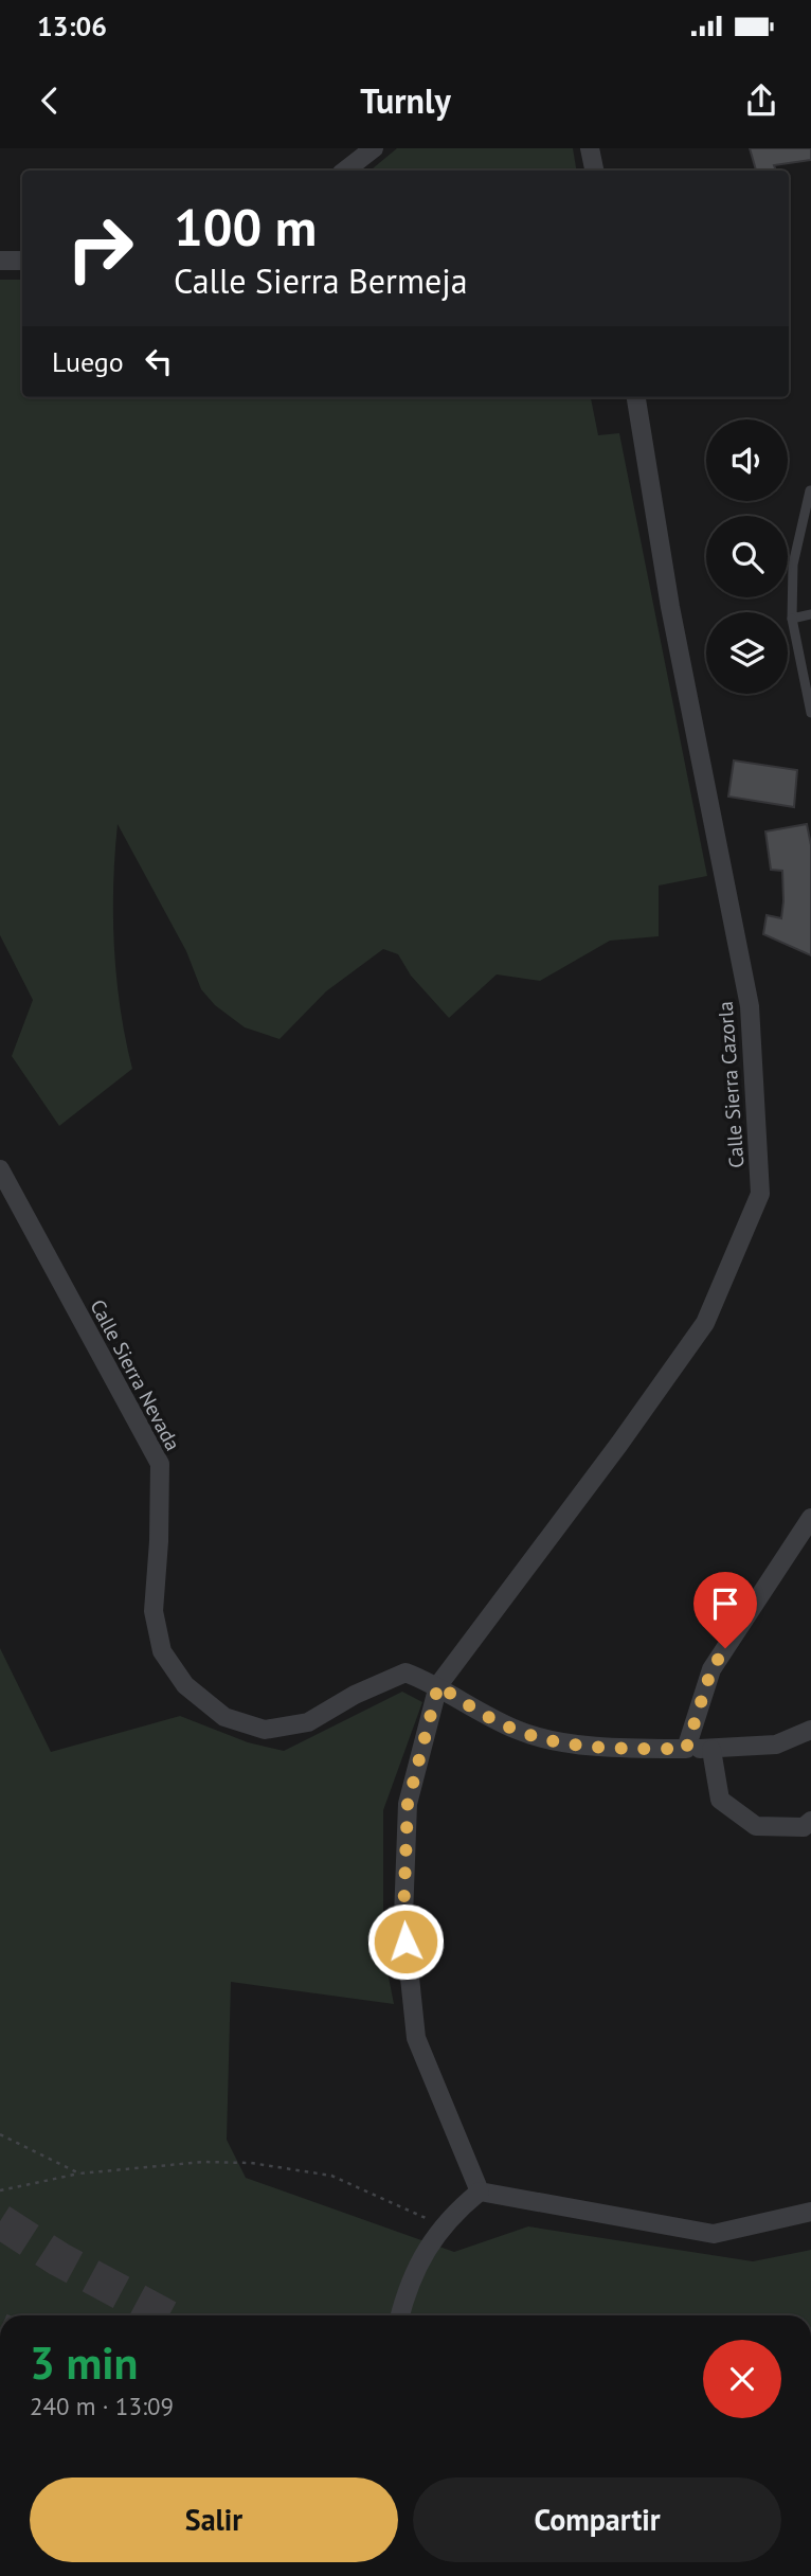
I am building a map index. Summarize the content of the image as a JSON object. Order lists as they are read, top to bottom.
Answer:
{
  "streets": {
    "street": ["Calle Sierra Cazorla", "Calle Sierra Nevada"]
  },
  "crossings": [
    ["Calle Sierra Cazorla", "Calle Sierra Nevada"]
  ],
  "page": {
    "status": "13:06",
    "header": "Turnly",
    "turn": ["100 m", "Calle Sierra Bermeja"],
    "then": "Luego",
    "heading": ["3 min", "240 m · 13:09"],
    "buttons": ["Salir", "Compartir"]
  }
}
